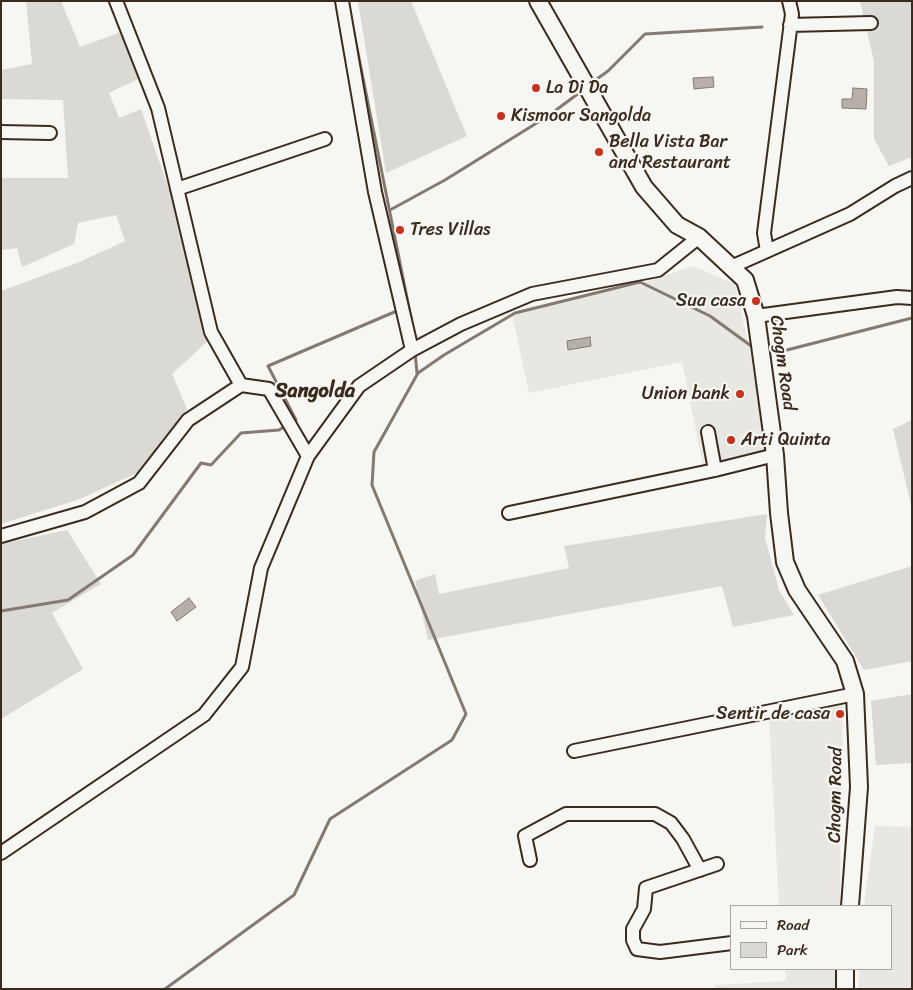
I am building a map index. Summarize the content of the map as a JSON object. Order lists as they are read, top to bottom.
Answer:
{
  "streets": {
    "main road": ["Chogm Road"]
  },
  "districts": ["Sangolda"],
  "places": [
    "La Di Da",
    "Kismoor Sangolda",
    "Bella Vista Bar and Restaurant",
    "Tres Villas",
    "Sua casa",
    "Union bank",
    "Arti Quinta",
    "Sentir de casa"
  ],
  "legend": ["Road", "Park"]
}
